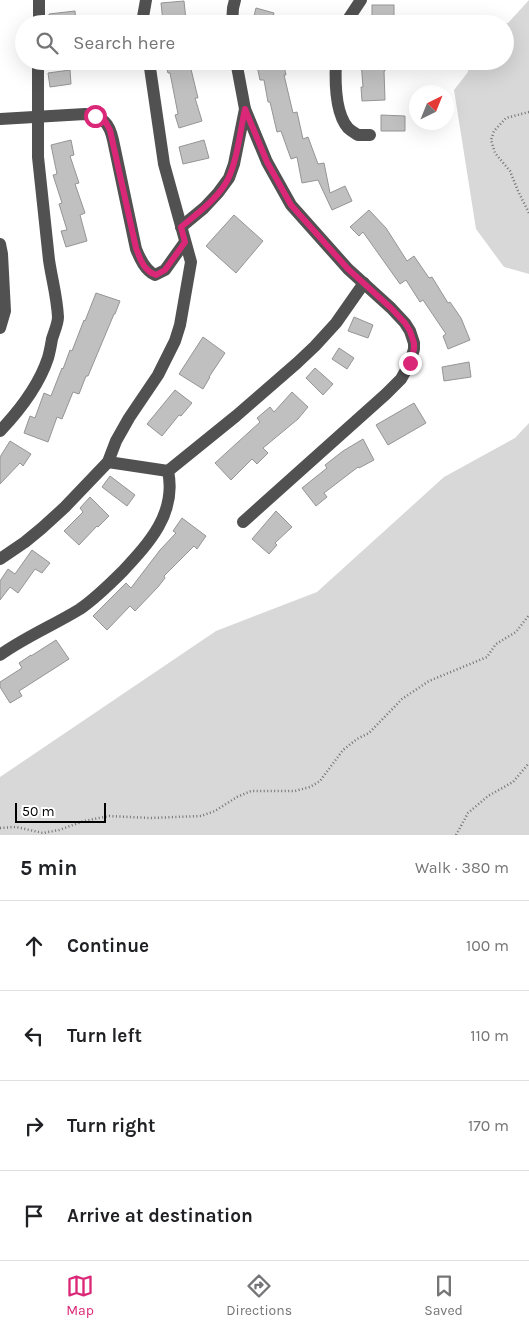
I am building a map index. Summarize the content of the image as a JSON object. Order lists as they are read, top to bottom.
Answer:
{
  "scale_bar": "50 m",
  "north": "top right",
  "page": {
    "search": "Search here",
    "scale": "50 m",
    "heading": ["5 min", "Walk · 380 m"],
    "list": [
      ["Continue", "100 m"],
      ["Turn left", "110 m"],
      ["Turn right", "170 m"],
      "Arrive at destination"
    ],
    "nav": ["Map", "Directions", "Saved"]
  }
}
